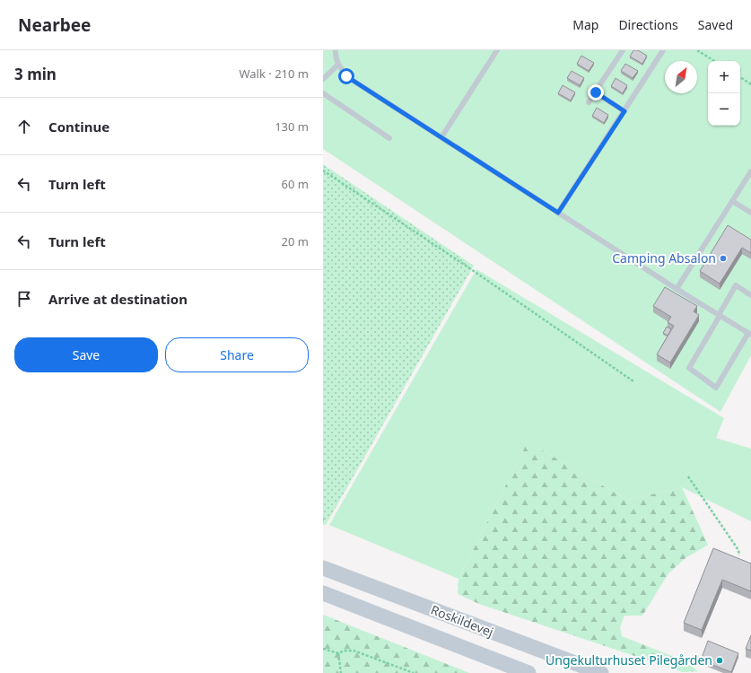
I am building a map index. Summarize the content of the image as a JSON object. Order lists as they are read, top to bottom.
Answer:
{
  "streets": {
    "main road": ["Roskildevej"]
  },
  "places": ["Camping Absalon", "Ungekulturhuset Pilegården"],
  "north": "top right",
  "page": {
    "header": "Nearbee",
    "nav": ["Map", "Directions", "Saved"],
    "heading": ["3 min", "Walk · 210 m"],
    "map_buttons": ["+", "−"],
    "list": [
      ["Continue", "130 m"],
      ["Turn left", "60 m"],
      ["Turn left", "20 m"],
      "Arrive at destination"
    ],
    "buttons": ["Save", "Share"]
  }
}
